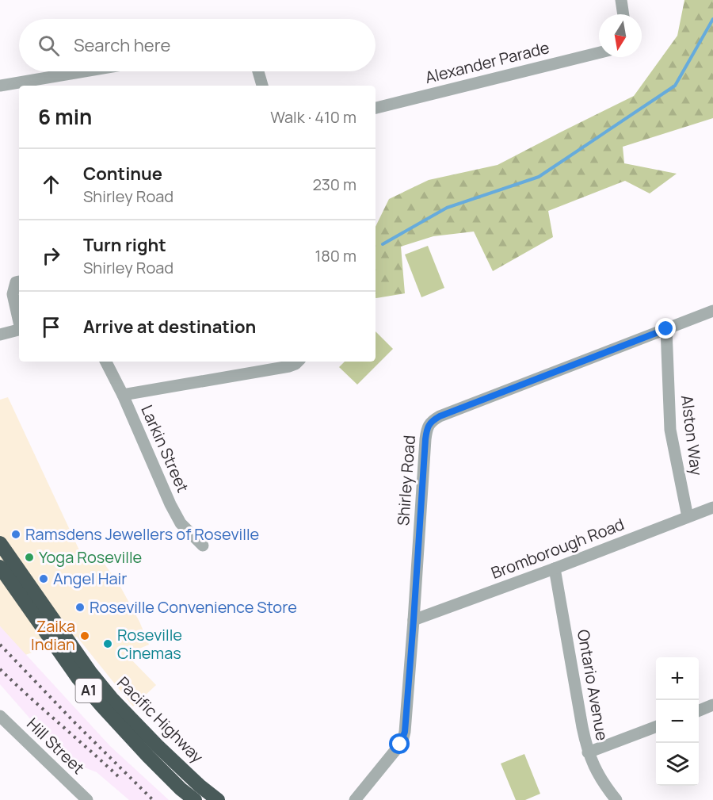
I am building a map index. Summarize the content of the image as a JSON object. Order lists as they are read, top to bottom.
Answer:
{
  "streets": {
    "highway": ["A1", "Pacific Highway"],
    "street": [
      "Alexander Parade",
      "Alston Way",
      "Larkin Street",
      "Shirley Road",
      "Bromborough Road",
      "Ontario Avenue",
      "Hill Street"
    ]
  },
  "crossings": [
    ["Alston Way", "Shirley Road"],
    ["Alston Way", "Bromborough Road"],
    ["Shirley Road", "Bromborough Road"],
    ["Bromborough Road", "Ontario Avenue"]
  ],
  "places": [
    "Ramsdens Jewellers of Roseville",
    "Yoga Roseville",
    "Angel Hair",
    "Roseville Convenience Store",
    "Zaika Indian",
    "Roseville Cinemas"
  ],
  "north": "bottom",
  "page": {
    "search": "Search here",
    "heading": ["6 min", "Walk · 410 m"],
    "list": [
      ["Continue", "Shirley Road", "230 m"],
      ["Turn right", "Shirley Road", "180 m"],
      "Arrive at destination"
    ],
    "map_buttons": ["+", "−"]
  }
}
